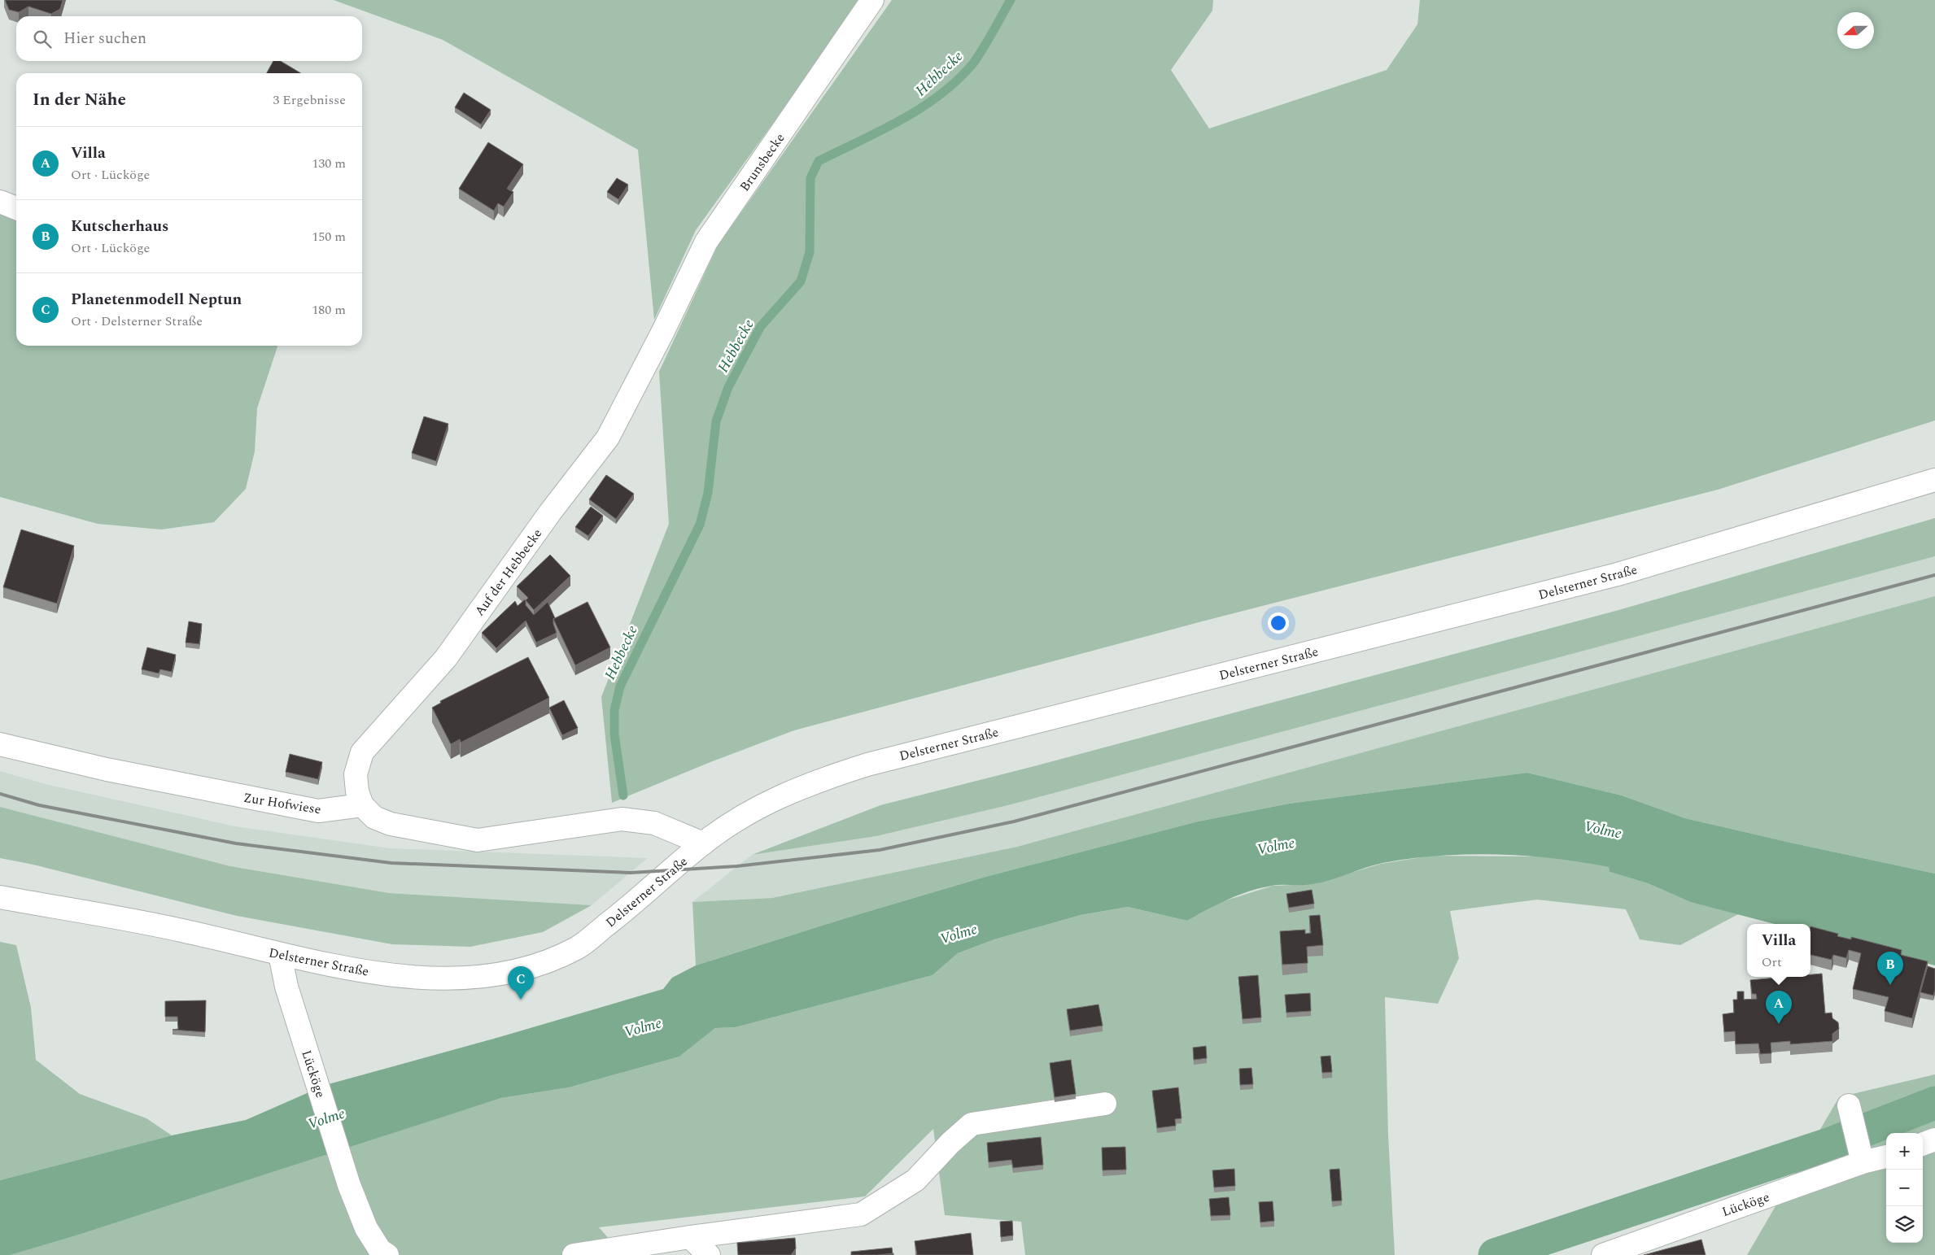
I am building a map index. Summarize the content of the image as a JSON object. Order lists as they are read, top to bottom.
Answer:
{
  "streets": {
    "street": [
      "Brunsbecke",
      "Auf der Hebbecke",
      "Delsterner Straße",
      "Zur Hofwiese",
      "Lücköge"
    ]
  },
  "crossings": [
    ["Brunsbecke", "Auf der Hebbecke"],
    ["Auf der Hebbecke", "Zur Hofwiese"],
    ["Delsterner Straße", "Lücköge"]
  ],
  "water": ["Hebbecke", "Volme"],
  "north": "left",
  "page": {
    "search": "Hier suchen",
    "heading": ["In der Nähe", "3 Ergebnisse"],
    "list": [
      {
        "mark": "A",
        "name": "Villa",
        "note": "Ort · Lücköge",
        "value": "130 m"
      },
      {
        "mark": "B",
        "name": "Kutscherhaus",
        "note": "Ort · Lücköge",
        "value": "150 m"
      },
      {
        "mark": "C",
        "name": "Planetenmodell Neptun",
        "note": "Ort · Delsterner Straße",
        "value": "180 m"
      }
    ],
    "popup": ["Villa", "Ort"],
    "pins": ["B", "C", "A"],
    "map_buttons": ["+", "−"]
  }
}
